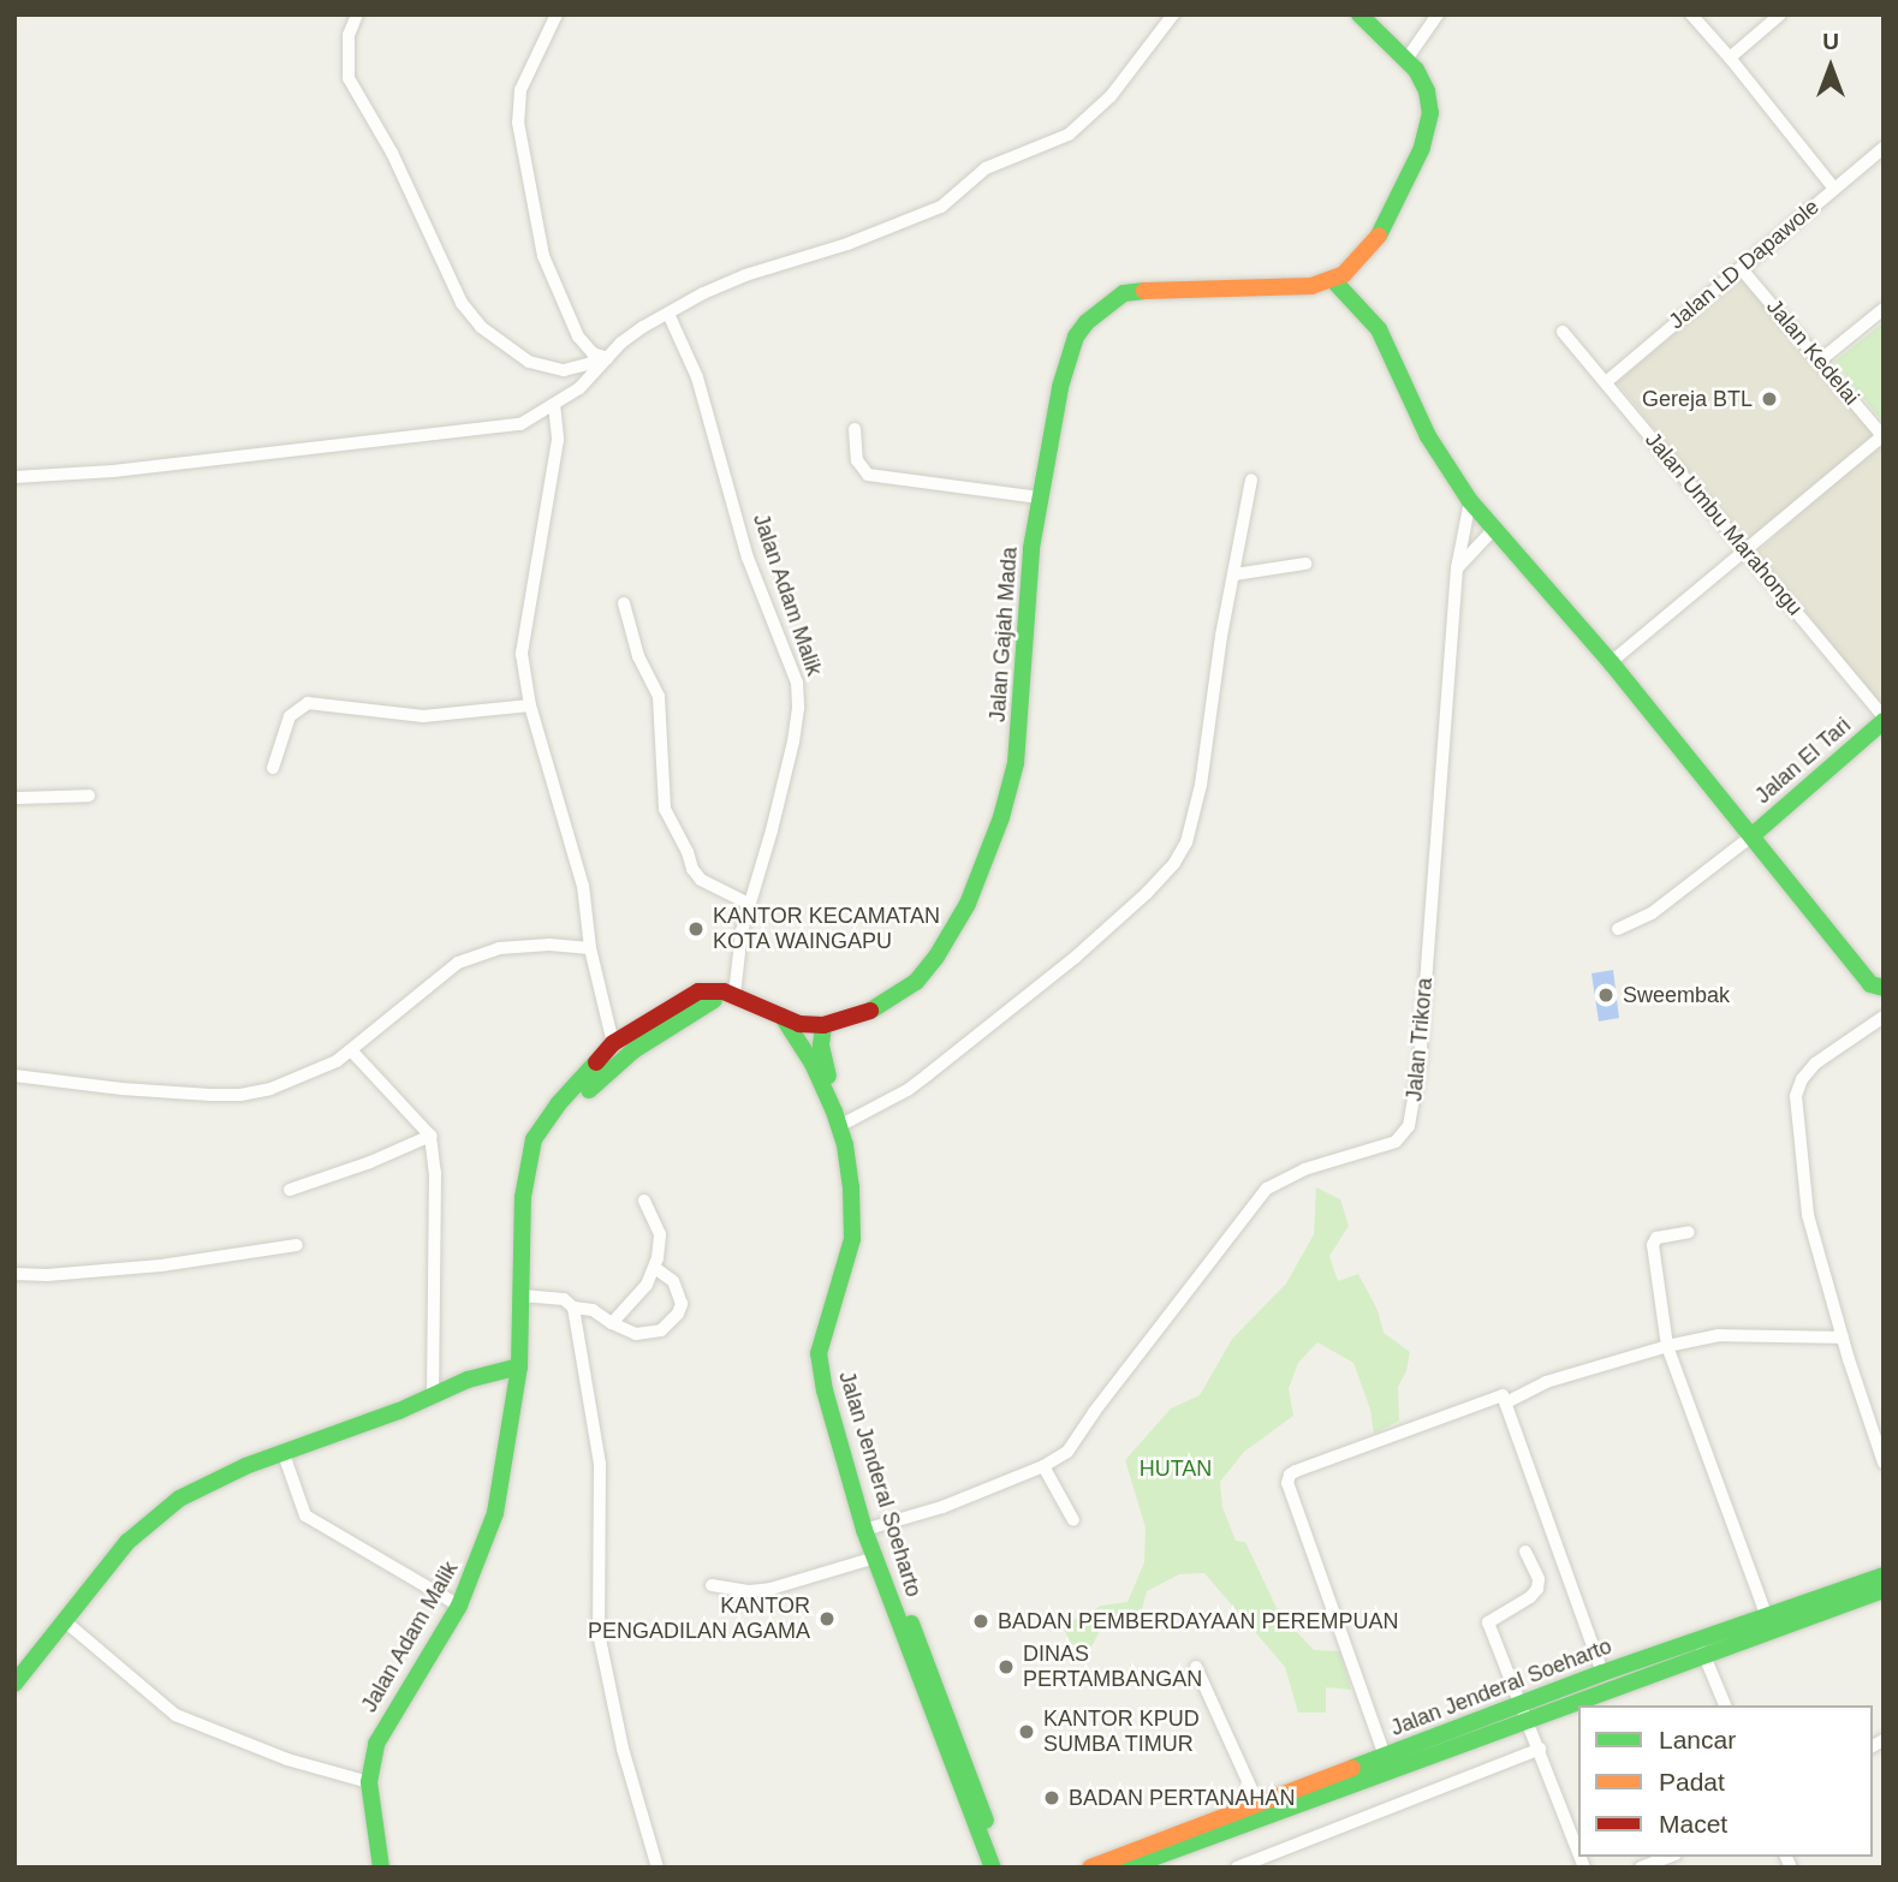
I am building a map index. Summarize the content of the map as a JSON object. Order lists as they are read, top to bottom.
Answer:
{
  "streets": {
    "main road": [
      "Jalan Adam Malik",
      "Jalan Gajah Mada",
      "Jalan El Tari",
      "Jalan Jenderal Soeharto"
    ],
    "street": [
      "Jalan LD Dapawole",
      "Jalan Kedelai",
      "Jalan Umbu Marahongu",
      "Jalan Trikora"
    ]
  },
  "crossings": [
    ["Jalan LD Dapawole", "Jalan Kedelai"],
    ["Jalan LD Dapawole", "Jalan Umbu Marahongu"],
    ["Jalan Umbu Marahongu", "Jalan El Tari"],
    ["Jalan Adam Malik", "Jalan Gajah Mada"],
    ["Jalan Gajah Mada", "Jalan Jenderal Soeharto"],
    ["Jalan Trikora", "Jalan Jenderal Soeharto"]
  ],
  "parks": ["HUTAN"],
  "places": [
    "Gereja BTL",
    "KANTOR KECAMATAN KOTA WAINGAPU",
    "Sweembak",
    "KANTOR PENGADILAN AGAMA",
    "BADAN PEMBERDAYAAN PEREMPUAN",
    "DINAS PERTAMBANGAN",
    "KANTOR KPUD SUMBA TIMUR",
    "BADAN PERTANAHAN"
  ],
  "legend": ["Lancar", "Padat", "Macet"],
  "north": "top"
}
